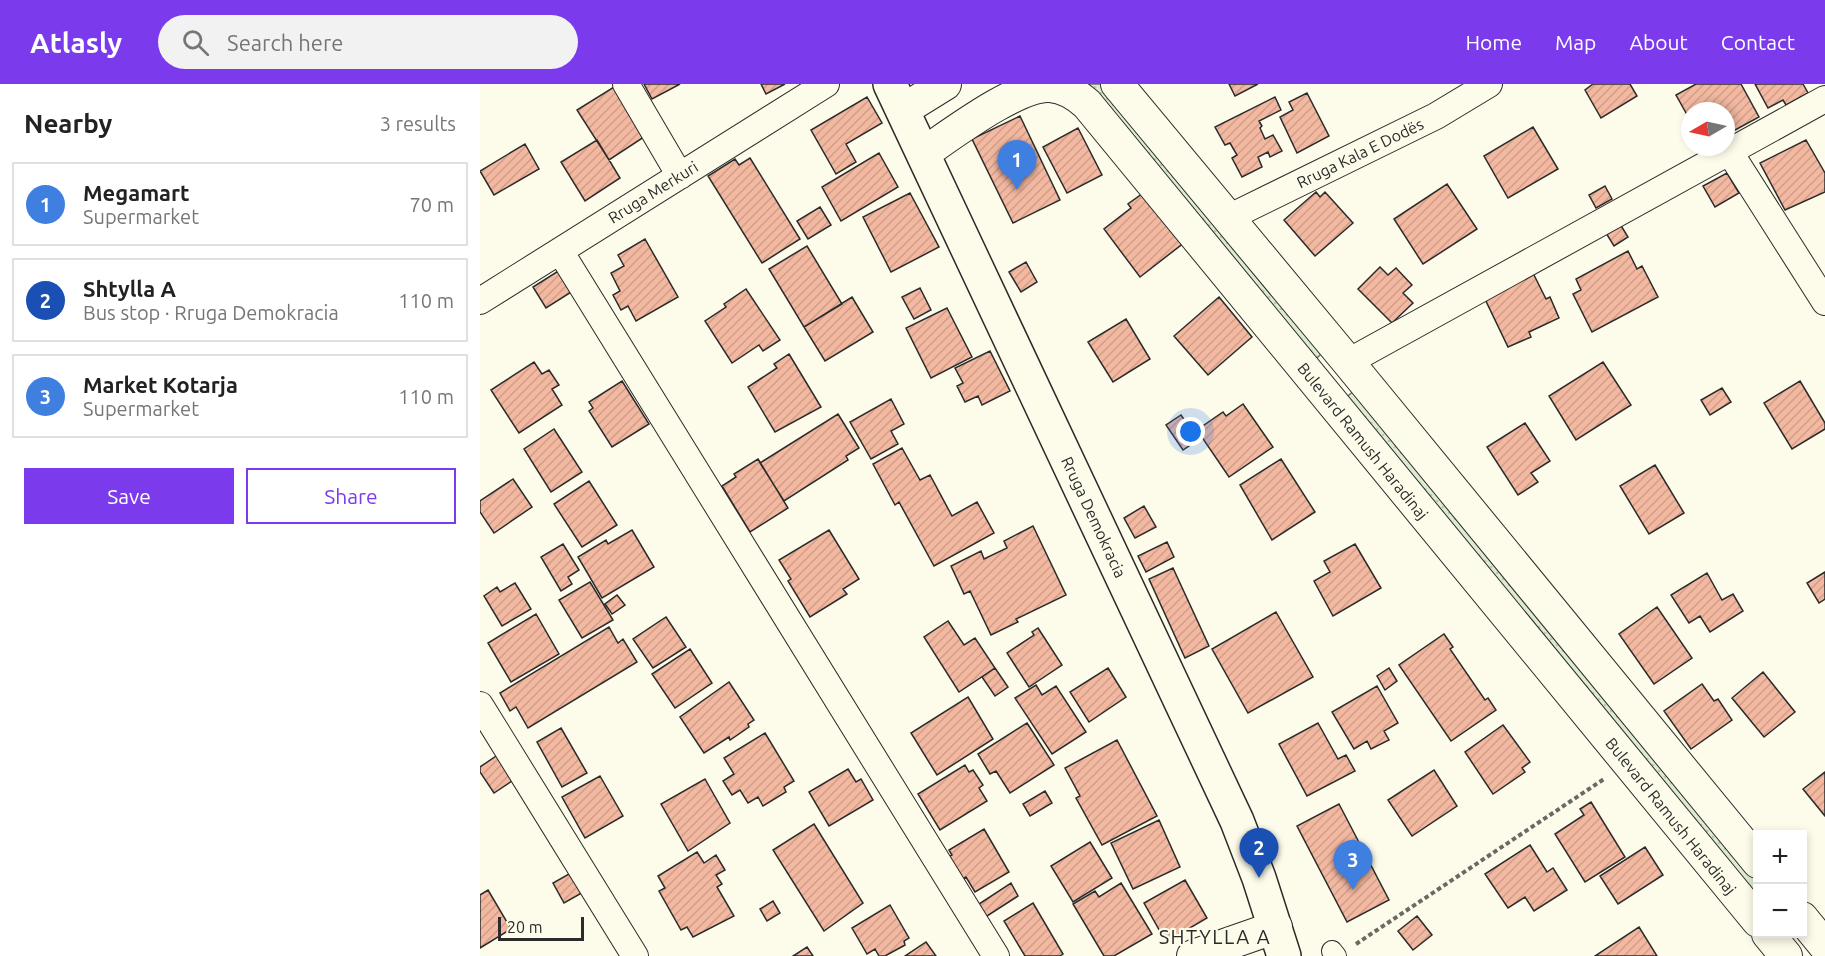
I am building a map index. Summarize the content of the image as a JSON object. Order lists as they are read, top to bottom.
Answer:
{
  "streets": {
    "main road": ["Rruga Demokracia"],
    "street": ["Rruga Kala E Dodës", "Rruga Merkuri", "Bulevard Ramush Haradinaj"]
  },
  "crossings": [
    ["Bulevard Ramush Haradinaj", "Rruga Demokracia"]
  ],
  "districts": ["SHTYLLA A"],
  "scale_bar": "20 m",
  "north": "left",
  "page": {
    "header": "Atlasly",
    "search": "Search here",
    "nav": [
      "Home",
      "Map",
      "About",
      "Contact"
    ],
    "heading": ["Nearby", "3 results"],
    "pins": ["1", "2", "3"],
    "list": [
      {
        "mark": "1",
        "name": "Megamart",
        "note": "Supermarket",
        "value": "70 m"
      },
      {
        "mark": "2",
        "name": "Shtylla A",
        "note": "Bus stop · Rruga Demokracia",
        "value": "110 m"
      },
      {
        "mark": "3",
        "name": "Market Kotarja",
        "note": "Supermarket",
        "value": "110 m"
      }
    ],
    "buttons": ["Save", "Share"],
    "map_buttons": ["+", "−"],
    "scale": "20 m"
  }
}
